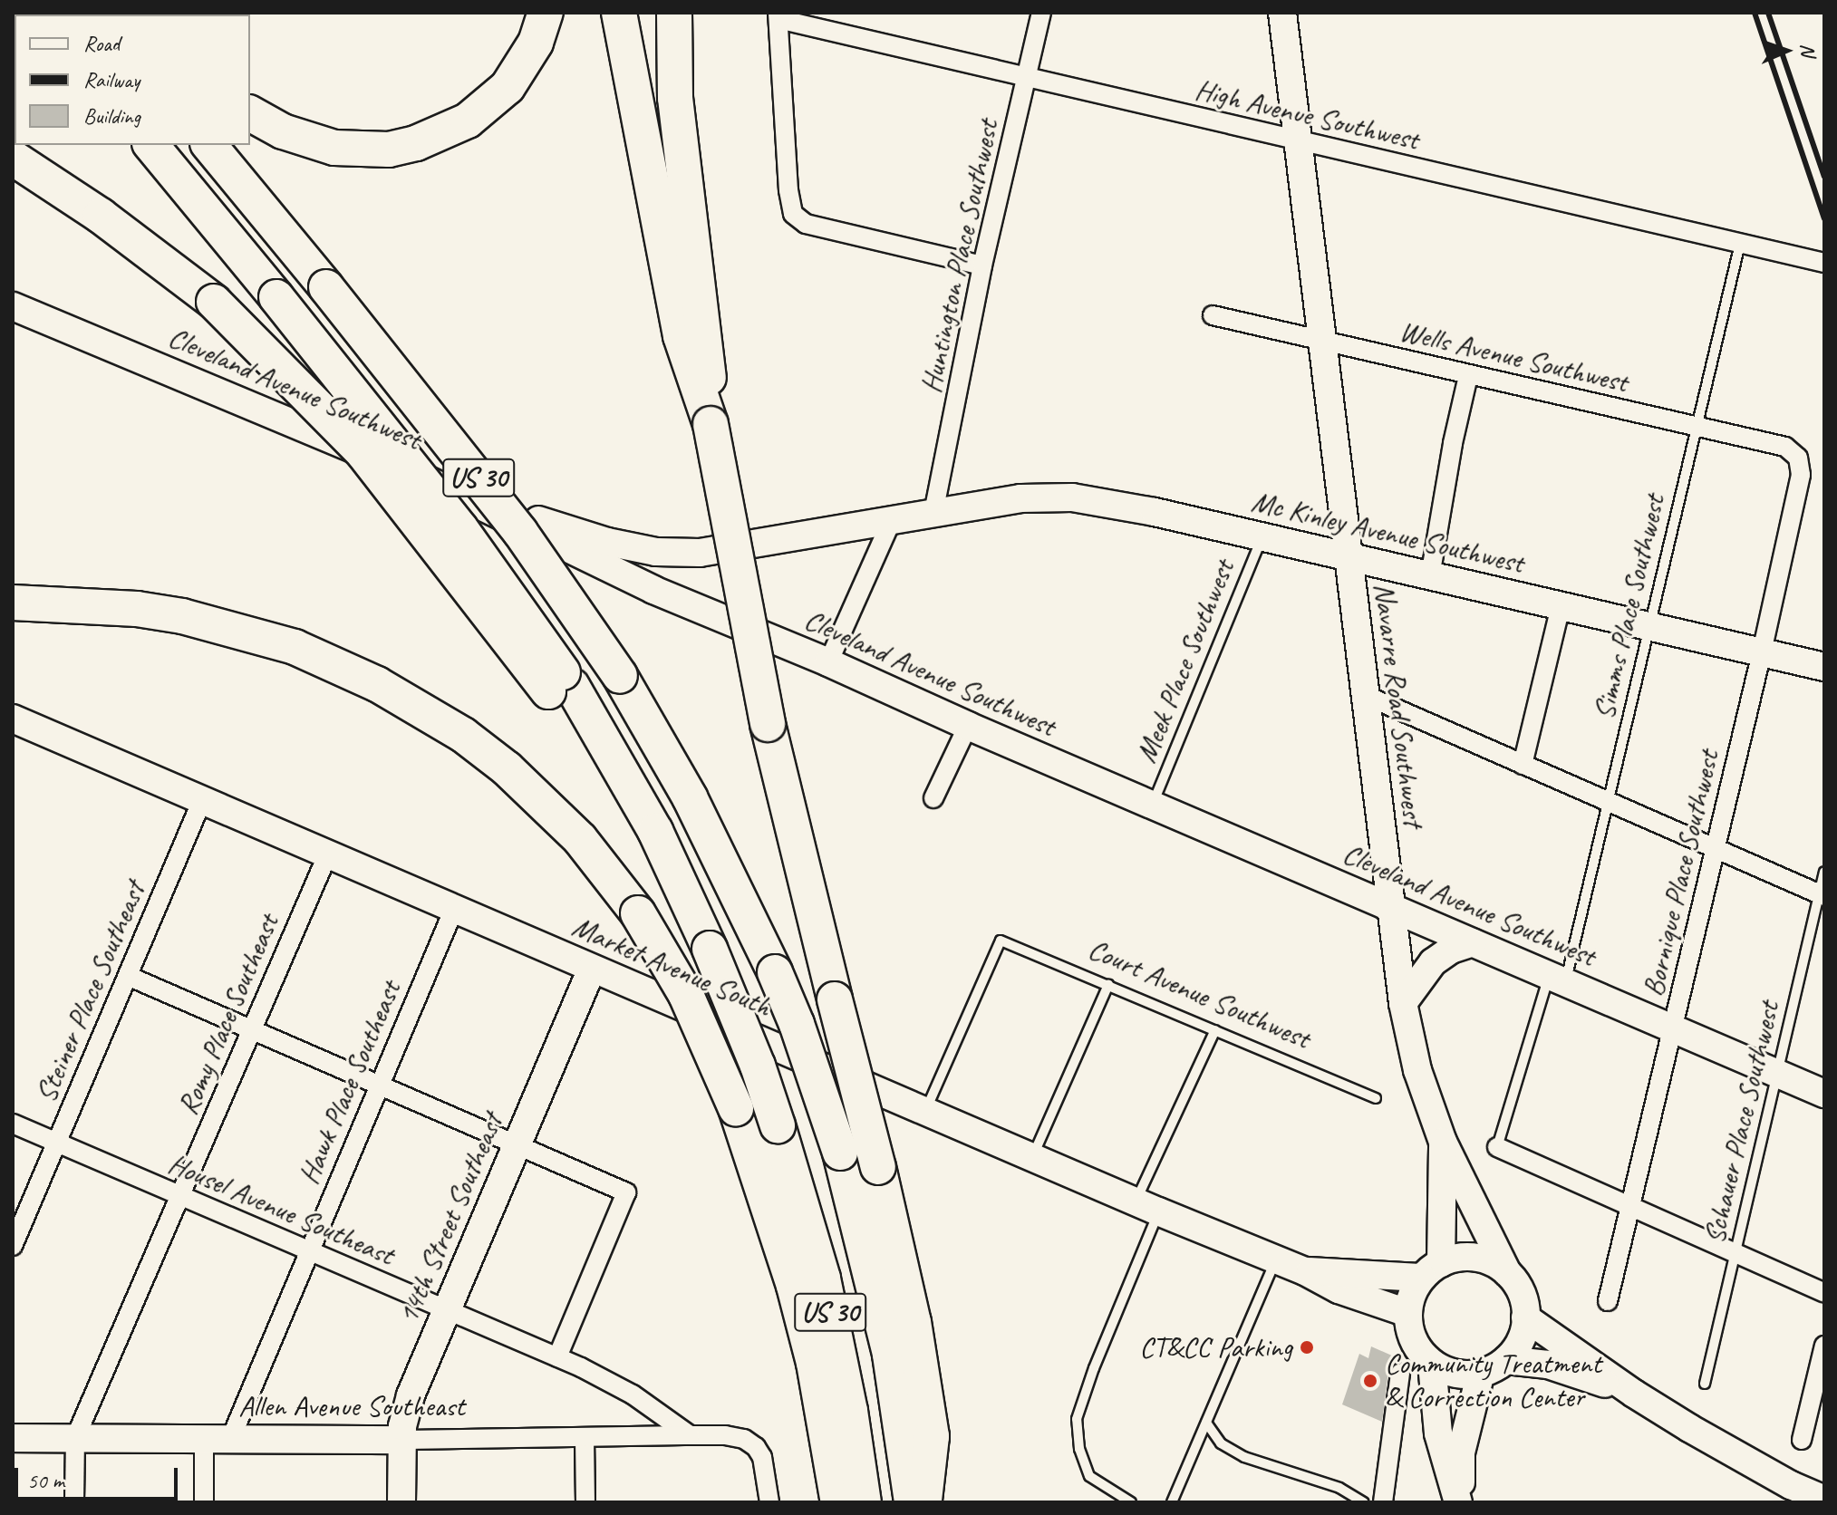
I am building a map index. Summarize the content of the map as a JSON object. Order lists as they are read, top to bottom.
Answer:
{
  "streets": {
    "highway": ["US 30"],
    "street": [
      "High Avenue Southwest",
      "Huntington Place Southwest",
      "Wells Avenue Southwest",
      "Cleveland Avenue Southwest",
      "Mc Kinley Avenue Southwest",
      "Navarre Road Southwest",
      "Bornique Place Southwest",
      "Market Avenue South",
      "Steiner Place Southeast",
      "Romy Place Southeast",
      "Hawk Place Southeast",
      "Housel Avenue Southeast",
      "14th Street Southeast",
      "Allen Avenue Southeast"
    ],
    "lane": [
      "Simms Place Southwest",
      "Meek Place Southwest",
      "Court Avenue Southwest",
      "Schauer Place Southwest"
    ]
  },
  "crossings": [
    ["High Avenue Southwest", "Huntington Place Southwest"],
    ["High Avenue Southwest", "Simms Place Southwest"],
    ["High Avenue Southwest", "Navarre Road Southwest"],
    ["Huntington Place Southwest", "Mc Kinley Avenue Southwest"],
    ["Wells Avenue Southwest", "Simms Place Southwest"],
    ["Wells Avenue Southwest", "Navarre Road Southwest"],
    ["Wells Avenue Southwest", "Bornique Place Southwest"],
    ["Cleveland Avenue Southwest", "Mc Kinley Avenue Southwest"],
    ["Cleveland Avenue Southwest", "Simms Place Southwest"],
    ["Cleveland Avenue Southwest", "Meek Place Southwest"],
    ["Cleveland Avenue Southwest", "Navarre Road Southwest"],
    ["Cleveland Avenue Southwest", "Bornique Place Southwest"],
    ["Cleveland Avenue Southwest", "Schauer Place Southwest"],
    ["Mc Kinley Avenue Southwest", "Simms Place Southwest"],
    ["Mc Kinley Avenue Southwest", "Meek Place Southwest"],
    ["Mc Kinley Avenue Southwest", "Navarre Road Southwest"],
    ["Mc Kinley Avenue Southwest", "Bornique Place Southwest"],
    ["Navarre Road Southwest", "Market Avenue South"],
    ["Market Avenue South", "Steiner Place Southeast"],
    ["Market Avenue South", "Court Avenue Southwest"],
    ["Market Avenue South", "Romy Place Southeast"],
    ["Market Avenue South", "Hawk Place Southeast"],
    ["Market Avenue South", "14th Street Southeast"],
    ["Steiner Place Southeast", "Housel Avenue Southeast"],
    ["Romy Place Southeast", "Housel Avenue Southeast"],
    ["Romy Place Southeast", "Allen Avenue Southeast"],
    ["Hawk Place Southeast", "Housel Avenue Southeast"],
    ["Hawk Place Southeast", "Allen Avenue Southeast"],
    ["Housel Avenue Southeast", "14th Street Southeast"],
    ["Housel Avenue Southeast", "Allen Avenue Southeast"],
    ["14th Street Southeast", "Allen Avenue Southeast"]
  ],
  "places": ["CT&CC Parking", "Community Treatment & Correction Center"],
  "legend": ["Road", "Railway", "Building"],
  "scale_bar": "50 m",
  "north": "right"
}
